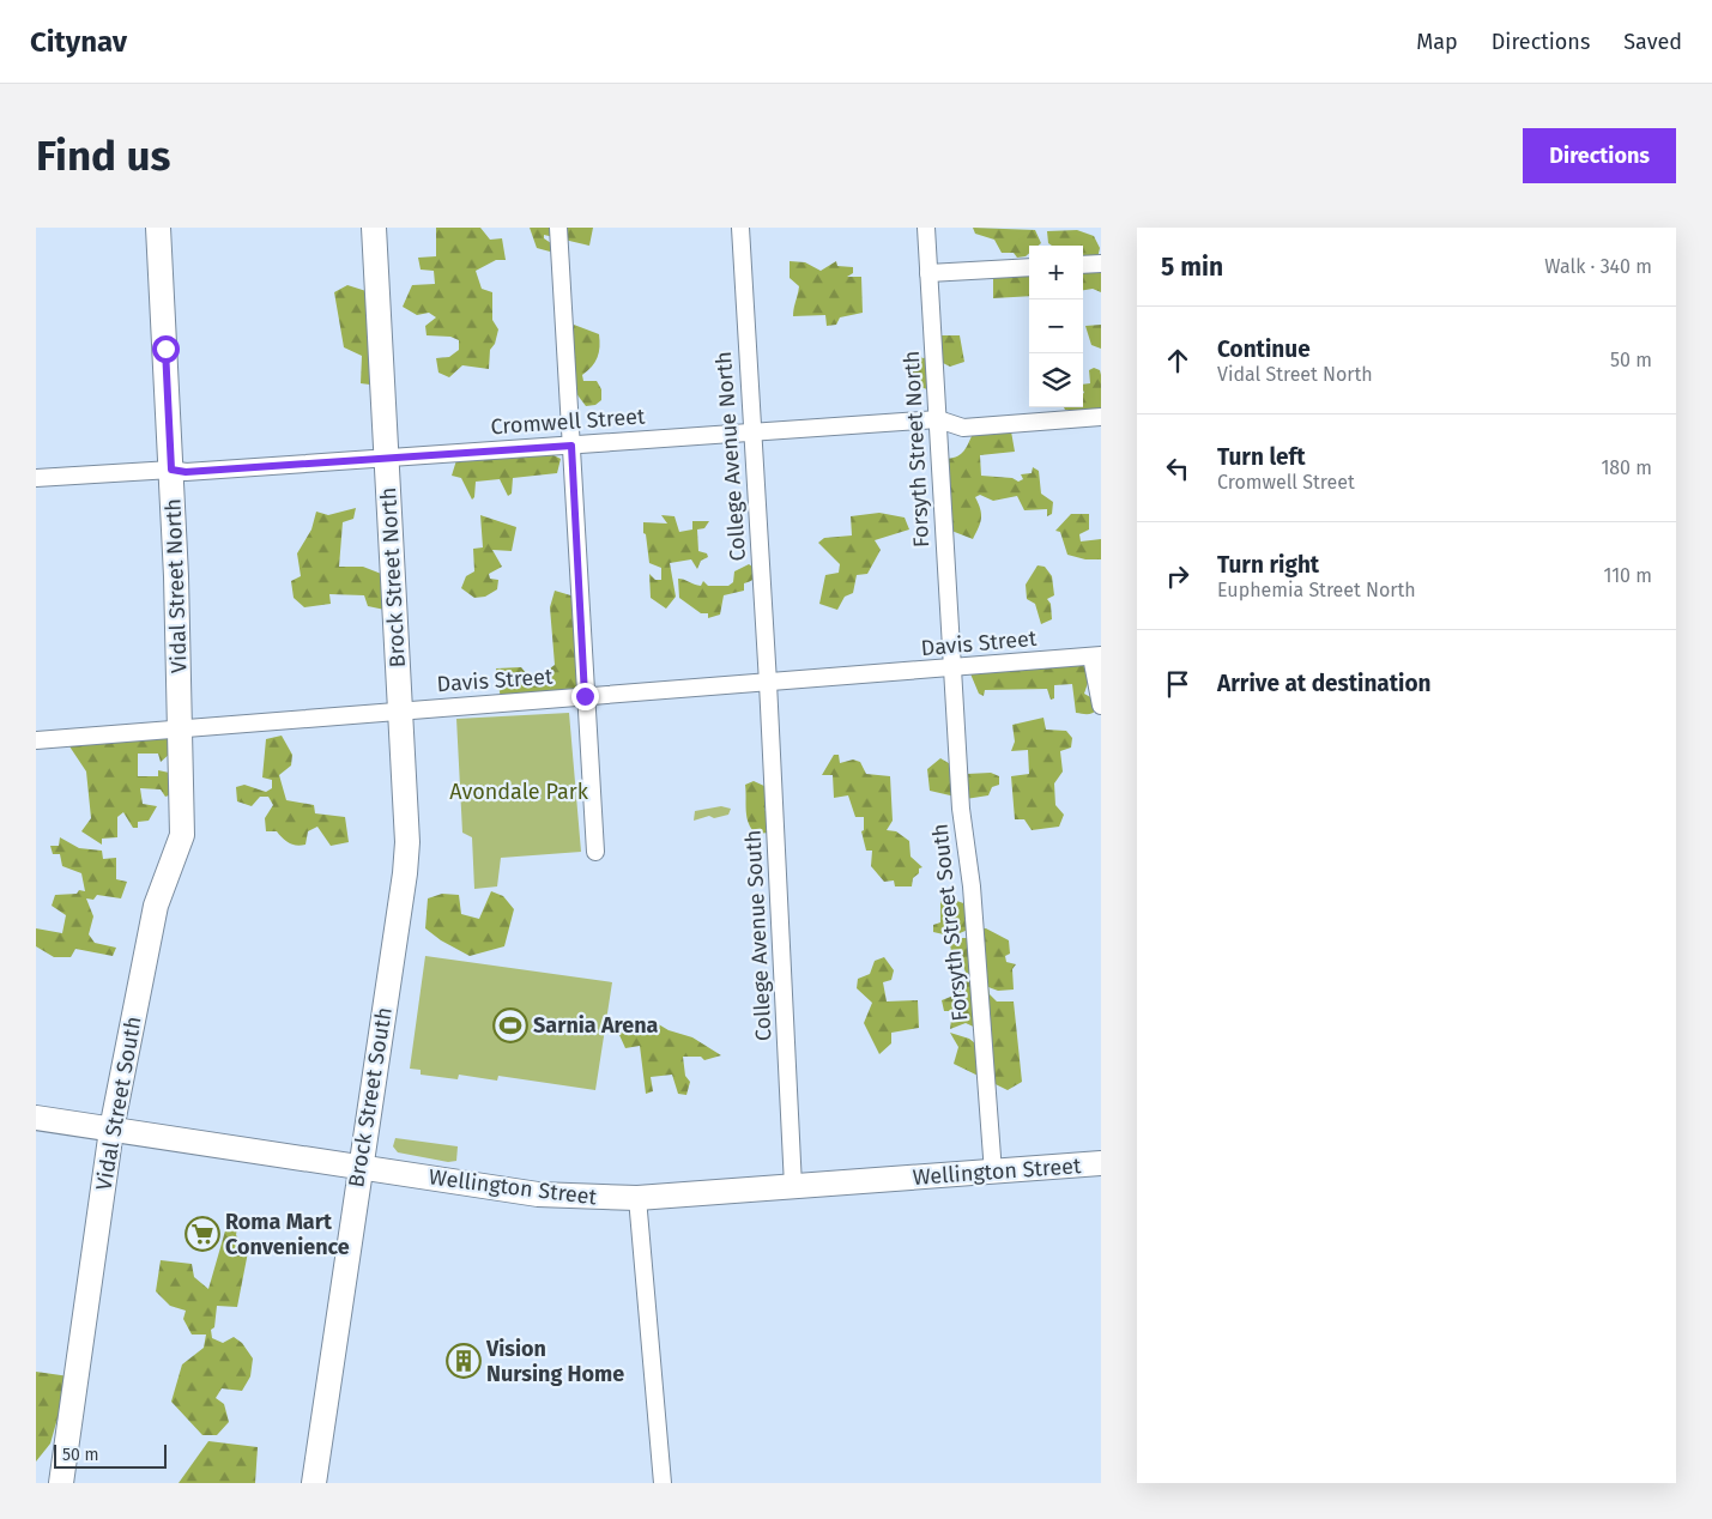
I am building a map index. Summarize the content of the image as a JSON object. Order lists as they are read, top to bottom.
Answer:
{
  "streets": {
    "main road": [
      "Brock Street North",
      "Vidal Street North",
      "Brock Street South",
      "Vidal Street South",
      "Wellington Street"
    ],
    "street": [
      "Cromwell Street",
      "Forsyth Street North",
      "College Avenue North",
      "Davis Street",
      "Forsyth Street South",
      "College Avenue South"
    ]
  },
  "crossings": [
    ["Cromwell Street", "Forsyth Street North"],
    ["Cromwell Street", "College Avenue North"],
    ["Cromwell Street", "Brock Street North"],
    ["Cromwell Street", "Vidal Street North"],
    ["Forsyth Street North", "Davis Street"],
    ["Forsyth Street North", "Forsyth Street South"],
    ["College Avenue North", "Davis Street"],
    ["College Avenue North", "College Avenue South"],
    ["Brock Street North", "Davis Street"],
    ["Brock Street North", "Brock Street South"],
    ["Vidal Street North", "Davis Street"],
    ["Vidal Street North", "Vidal Street South"],
    ["Davis Street", "Forsyth Street South"],
    ["Davis Street", "College Avenue South"],
    ["Davis Street", "Brock Street South"],
    ["Davis Street", "Vidal Street South"],
    ["Forsyth Street South", "Wellington Street"],
    ["College Avenue South", "Wellington Street"],
    ["Brock Street South", "Wellington Street"],
    ["Vidal Street South", "Wellington Street"]
  ],
  "parks": ["Avondale Park"],
  "places": {
    "sports": ["Sarnia Arena"],
    "supermarket": ["Roma Mart Convenience"],
    "building": ["Vision Nursing Home"]
  },
  "scale_bar": "50 m",
  "page": {
    "header": "Citynav",
    "nav": ["Map", "Directions", "Saved"],
    "buttons": "Directions",
    "title": "Find us",
    "heading": ["5 min", "Walk · 340 m"],
    "map_buttons": ["+", "−"],
    "list": [
      ["Continue", "Vidal Street North", "50 m"],
      ["Turn left", "Cromwell Street", "180 m"],
      ["Turn right", "Euphemia Street North", "110 m"],
      "Arrive at destination"
    ],
    "scale": "50 m"
  }
}
